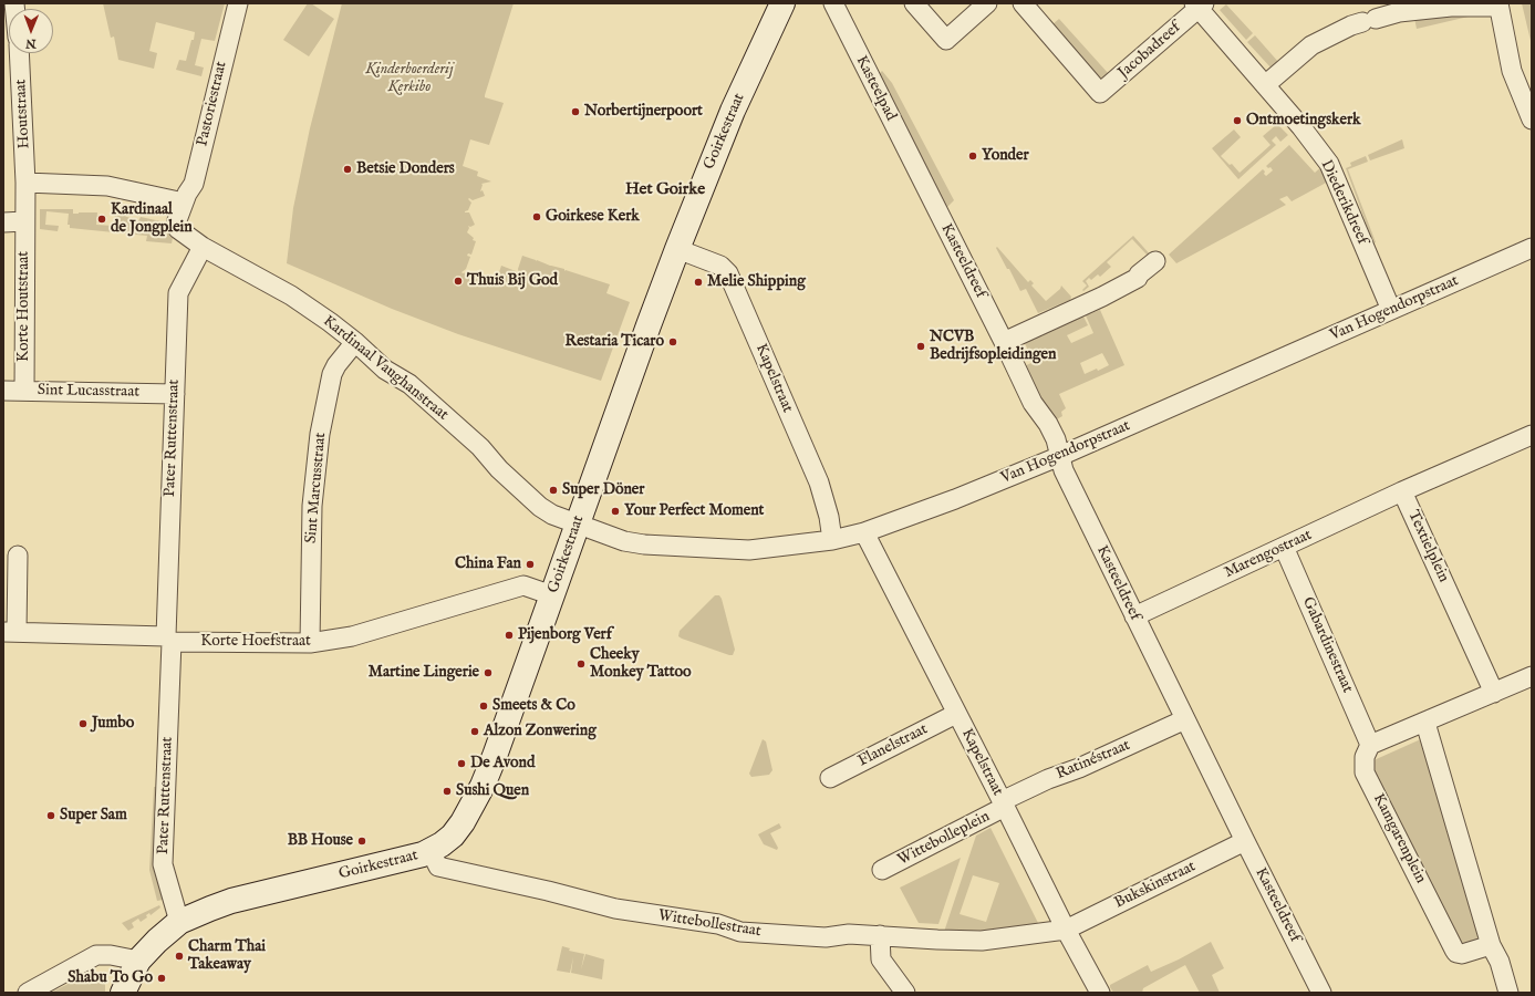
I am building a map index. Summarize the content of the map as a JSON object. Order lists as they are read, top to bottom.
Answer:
{
  "streets": {
    "street": [
      "Jacobadreef",
      "Kasteelpad",
      "Pastoriestraat",
      "Houtstraat",
      "Goirkestraat",
      "Diederikdreef",
      "Kasteeldreef",
      "Korte Houtstraat",
      "Van Hogendorpstraat",
      "Kardinaal Vaughanstraat",
      "Kapelstraat",
      "Sint Lucasstraat",
      "Pater Ruttenstraat",
      "Sint Marcusstraat",
      "Textielplein",
      "Marengostraat",
      "Korte Hoefstraat",
      "Gabardinestraat",
      "Flanelstraat",
      "Ratinéstraat",
      "Wittebolleplein",
      "Kamgarenplein",
      "Bukskinstraat",
      "Wittebollestraat"
    ]
  },
  "crossings": [
    ["Jacobadreef", "Diederikdreef"],
    ["Kasteelpad", "Kasteeldreef"],
    ["Pastoriestraat", "Kardinaal Vaughanstraat"],
    ["Goirkestraat", "Van Hogendorpstraat"],
    ["Goirkestraat", "Kardinaal Vaughanstraat"],
    ["Goirkestraat", "Kapelstraat"],
    ["Goirkestraat", "Pater Ruttenstraat"],
    ["Goirkestraat", "Korte Hoefstraat"],
    ["Goirkestraat", "Wittebollestraat"],
    ["Diederikdreef", "Van Hogendorpstraat"],
    ["Kasteeldreef", "Van Hogendorpstraat"],
    ["Kasteeldreef", "Marengostraat"],
    ["Kasteeldreef", "Ratinéstraat"],
    ["Kasteeldreef", "Bukskinstraat"],
    ["Korte Houtstraat", "Sint Lucasstraat"],
    ["Van Hogendorpstraat", "Kardinaal Vaughanstraat"],
    ["Van Hogendorpstraat", "Kapelstraat"],
    ["Kardinaal Vaughanstraat", "Pater Ruttenstraat"],
    ["Kardinaal Vaughanstraat", "Sint Marcusstraat"],
    ["Kapelstraat", "Flanelstraat"],
    ["Kapelstraat", "Ratinéstraat"],
    ["Kapelstraat", "Wittebolleplein"],
    ["Kapelstraat", "Bukskinstraat"],
    ["Kapelstraat", "Wittebollestraat"],
    ["Sint Lucasstraat", "Pater Ruttenstraat"],
    ["Pater Ruttenstraat", "Korte Hoefstraat"],
    ["Sint Marcusstraat", "Korte Hoefstraat"],
    ["Textielplein", "Marengostraat"],
    ["Marengostraat", "Gabardinestraat"],
    ["Gabardinestraat", "Kamgarenplein"],
    ["Ratinéstraat", "Wittebolleplein"],
    ["Bukskinstraat", "Wittebollestraat"]
  ],
  "districts": ["Het Goirke"],
  "parks": ["Kinderboerderij Kerkibo"],
  "places": [
    "Norbertijnerpoort",
    "Ontmoetingskerk",
    "Yonder",
    "Betsie Donders",
    "Goirkese Kerk",
    "Kardinaal de Jongplein",
    "Thuis Bij God",
    "Melie Shipping",
    "Restaria Ticaro",
    "NCVB Bedrijfsopleidingen",
    "Super Döner",
    "Your Perfect Moment",
    "China Fan",
    "Pijenborg Verf",
    "Cheeky Monkey Tattoo",
    "Martine Lingerie",
    "Smeets & Co",
    "Jumbo",
    "Alzon Zonwering",
    "De Avond",
    "Sushi Quen",
    "Super Sam",
    "BB House",
    "Charm Thai Takeaway",
    "Shabu To Go"
  ],
  "north": "bottom"
}
